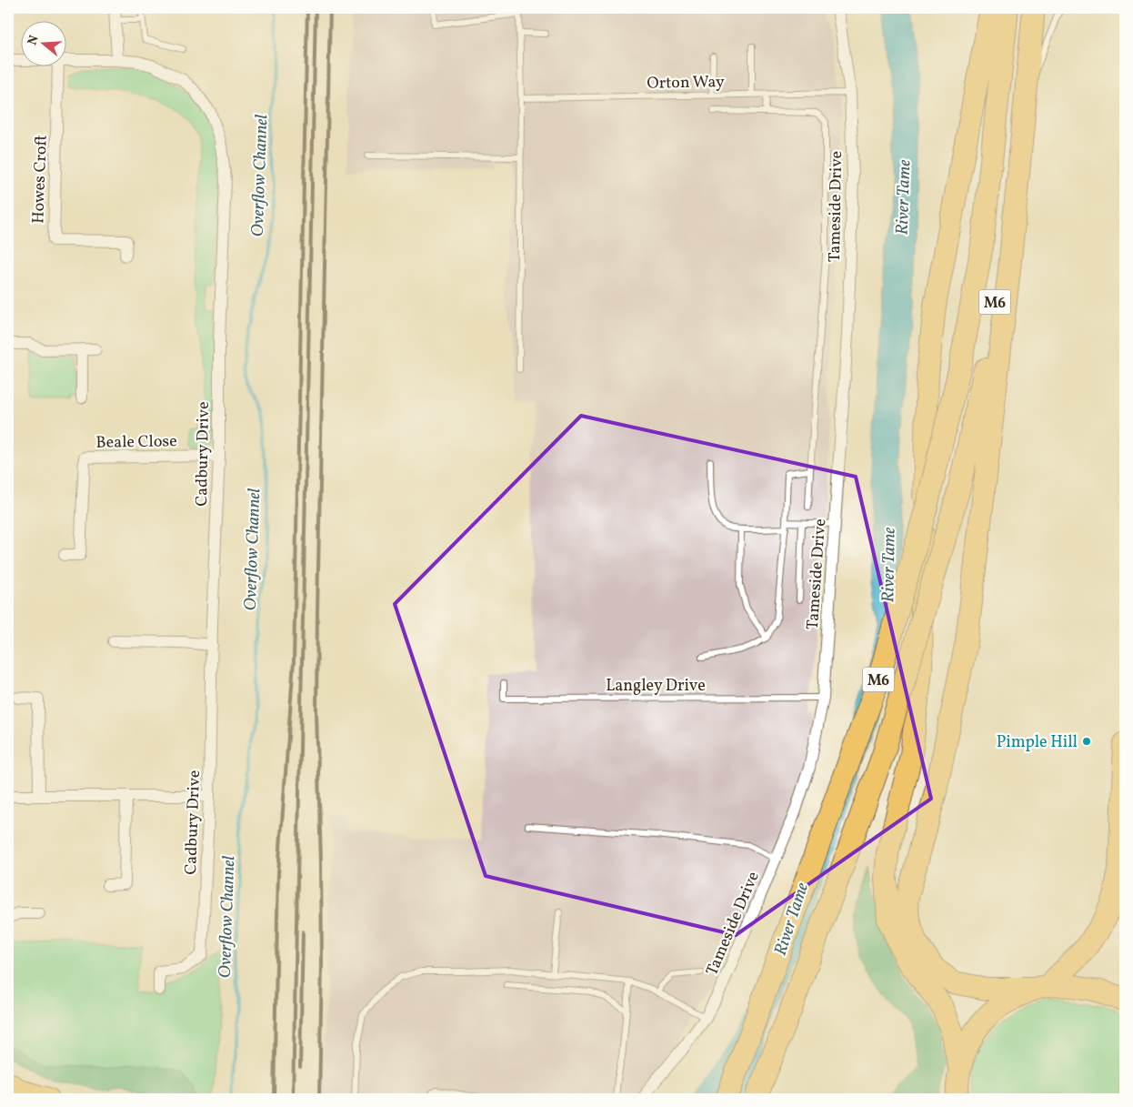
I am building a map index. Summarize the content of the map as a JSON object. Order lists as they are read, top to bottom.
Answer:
{
  "streets": {
    "highway": ["M6"],
    "street": [
      "Howes Croft",
      "Tameside Drive",
      "Beale Close",
      "Cadbury Drive"
    ],
    "lane": ["Orton Way", "Langley Drive"]
  },
  "crossings": [
    ["Orton Way", "Tameside Drive"],
    ["Tameside Drive", "Langley Drive"],
    ["Beale Close", "Cadbury Drive"]
  ],
  "water": ["Overflow Channel", "River Tame"],
  "places": ["Pimple Hill"],
  "north": "left"
}
